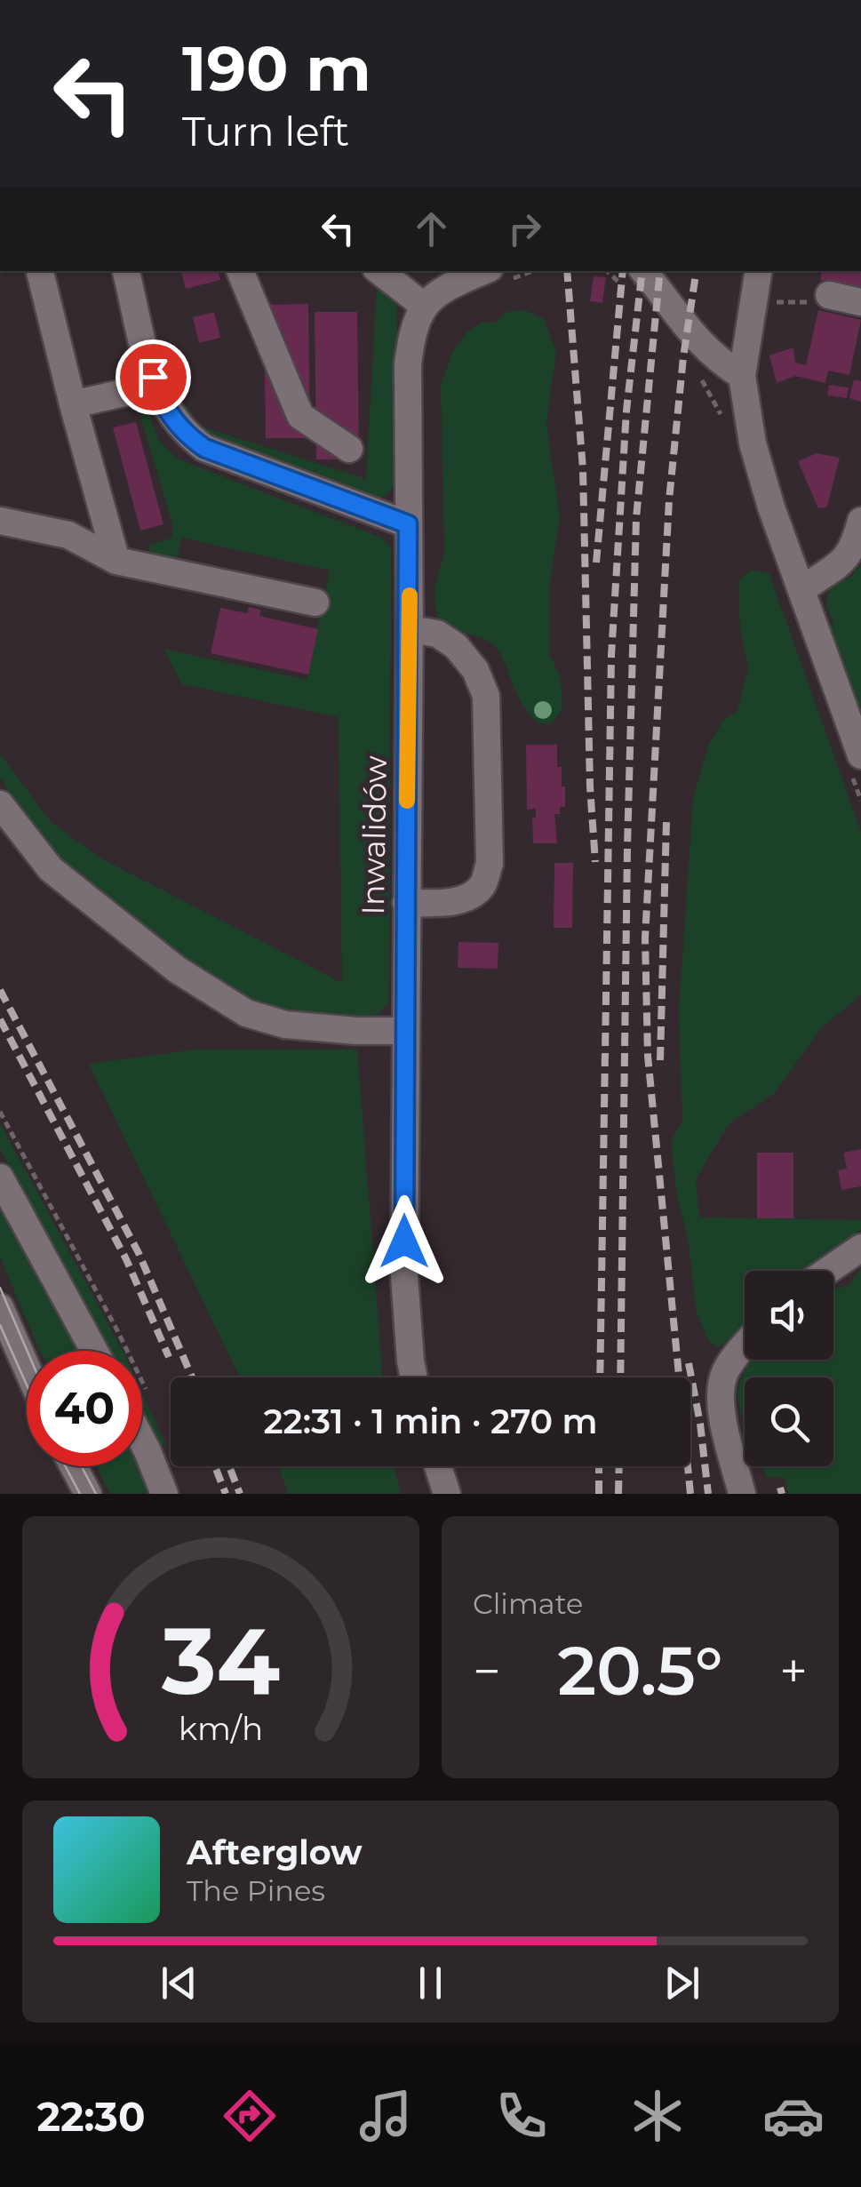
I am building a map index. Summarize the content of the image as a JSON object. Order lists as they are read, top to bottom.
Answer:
{
  "streets": {
    "street": ["Inwalidów"]
  },
  "page": {
    "turn": ["190 m", "Turn left"],
    "limit": "40",
    "trip": "22:31 · 1 min · 270 m",
    "tile": "Climate",
    "heat": ["−", "20.5°", "+"],
    "song": ["Afterglow", "The Pines"],
    "tabs": "22:30",
    "gauge": ["34", "km/h"]
  }
}
